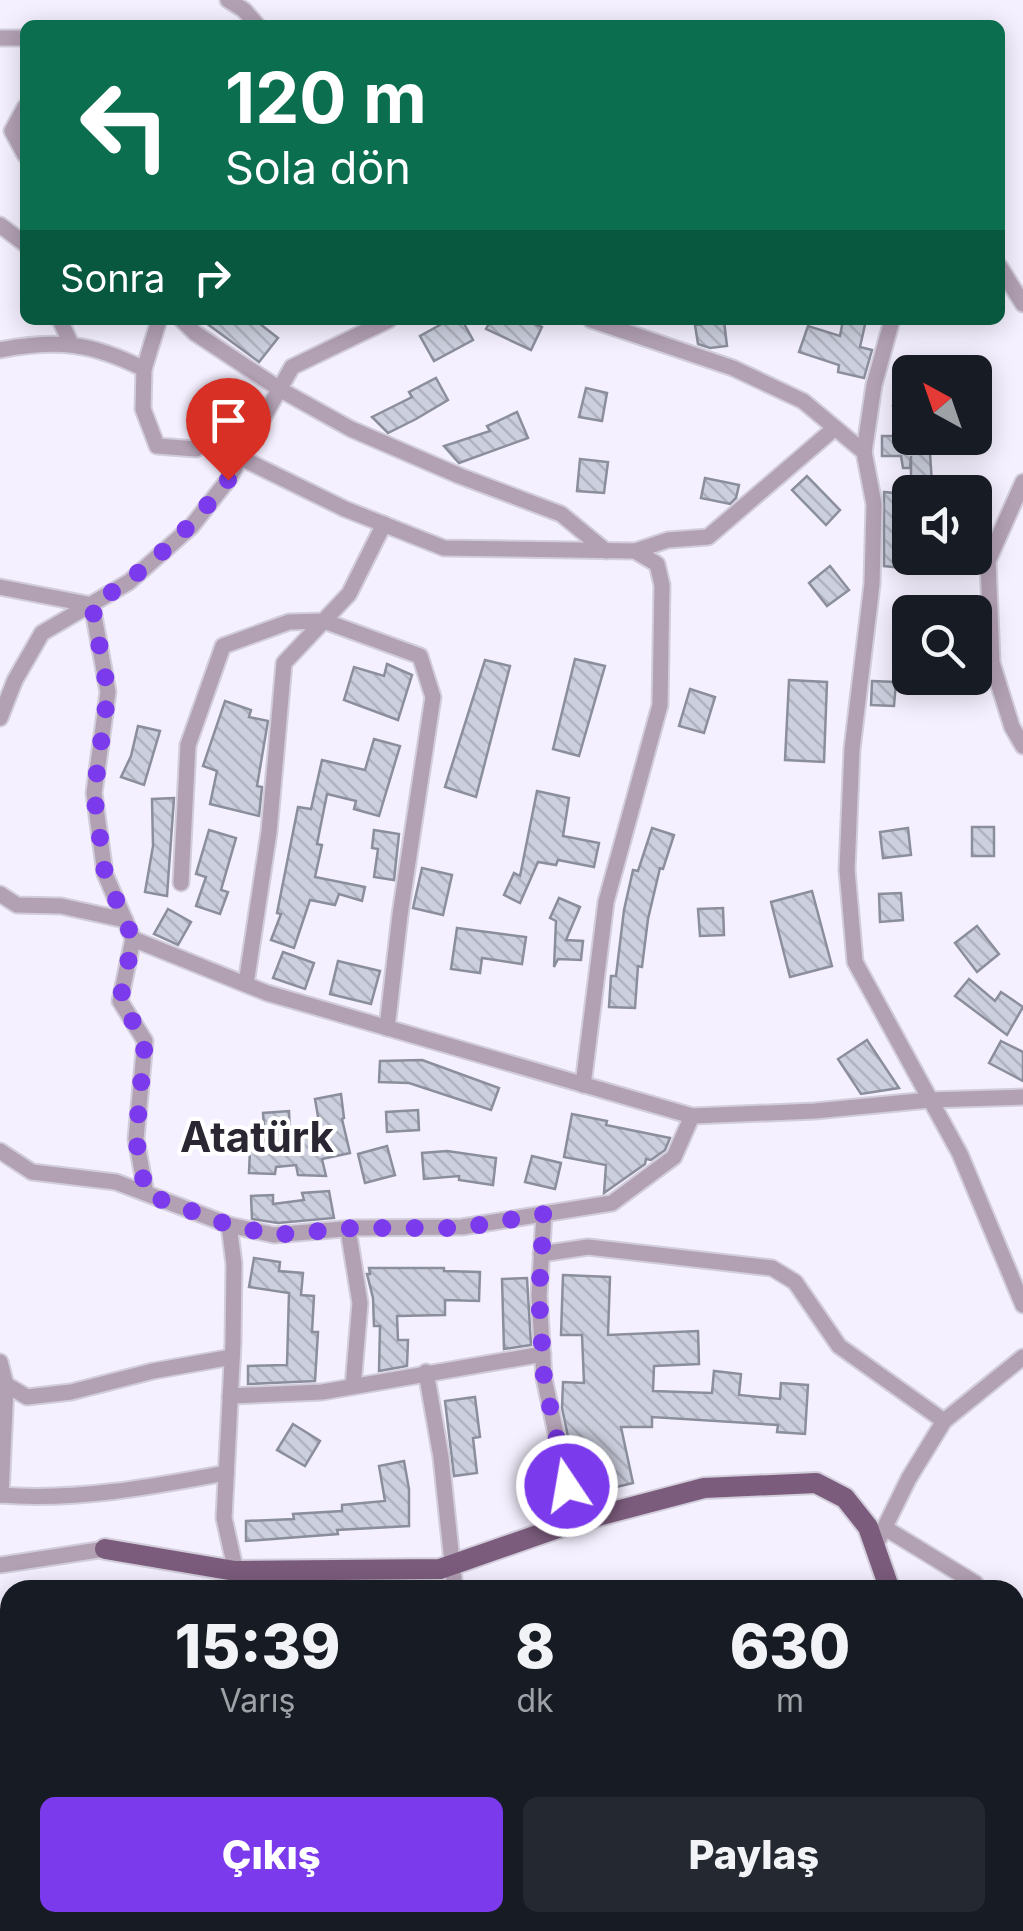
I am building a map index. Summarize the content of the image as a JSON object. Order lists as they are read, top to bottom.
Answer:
{
  "districts": ["Atatürk"],
  "north": "top left",
  "page": {
    "turn": ["120 m", "Sola dön"],
    "then": "Sonra",
    "eta": [
      "15:39",
      "Varış",
      "8",
      "dk",
      "630",
      "m"
    ],
    "buttons": ["Çıkış", "Paylaş"]
  }
}
